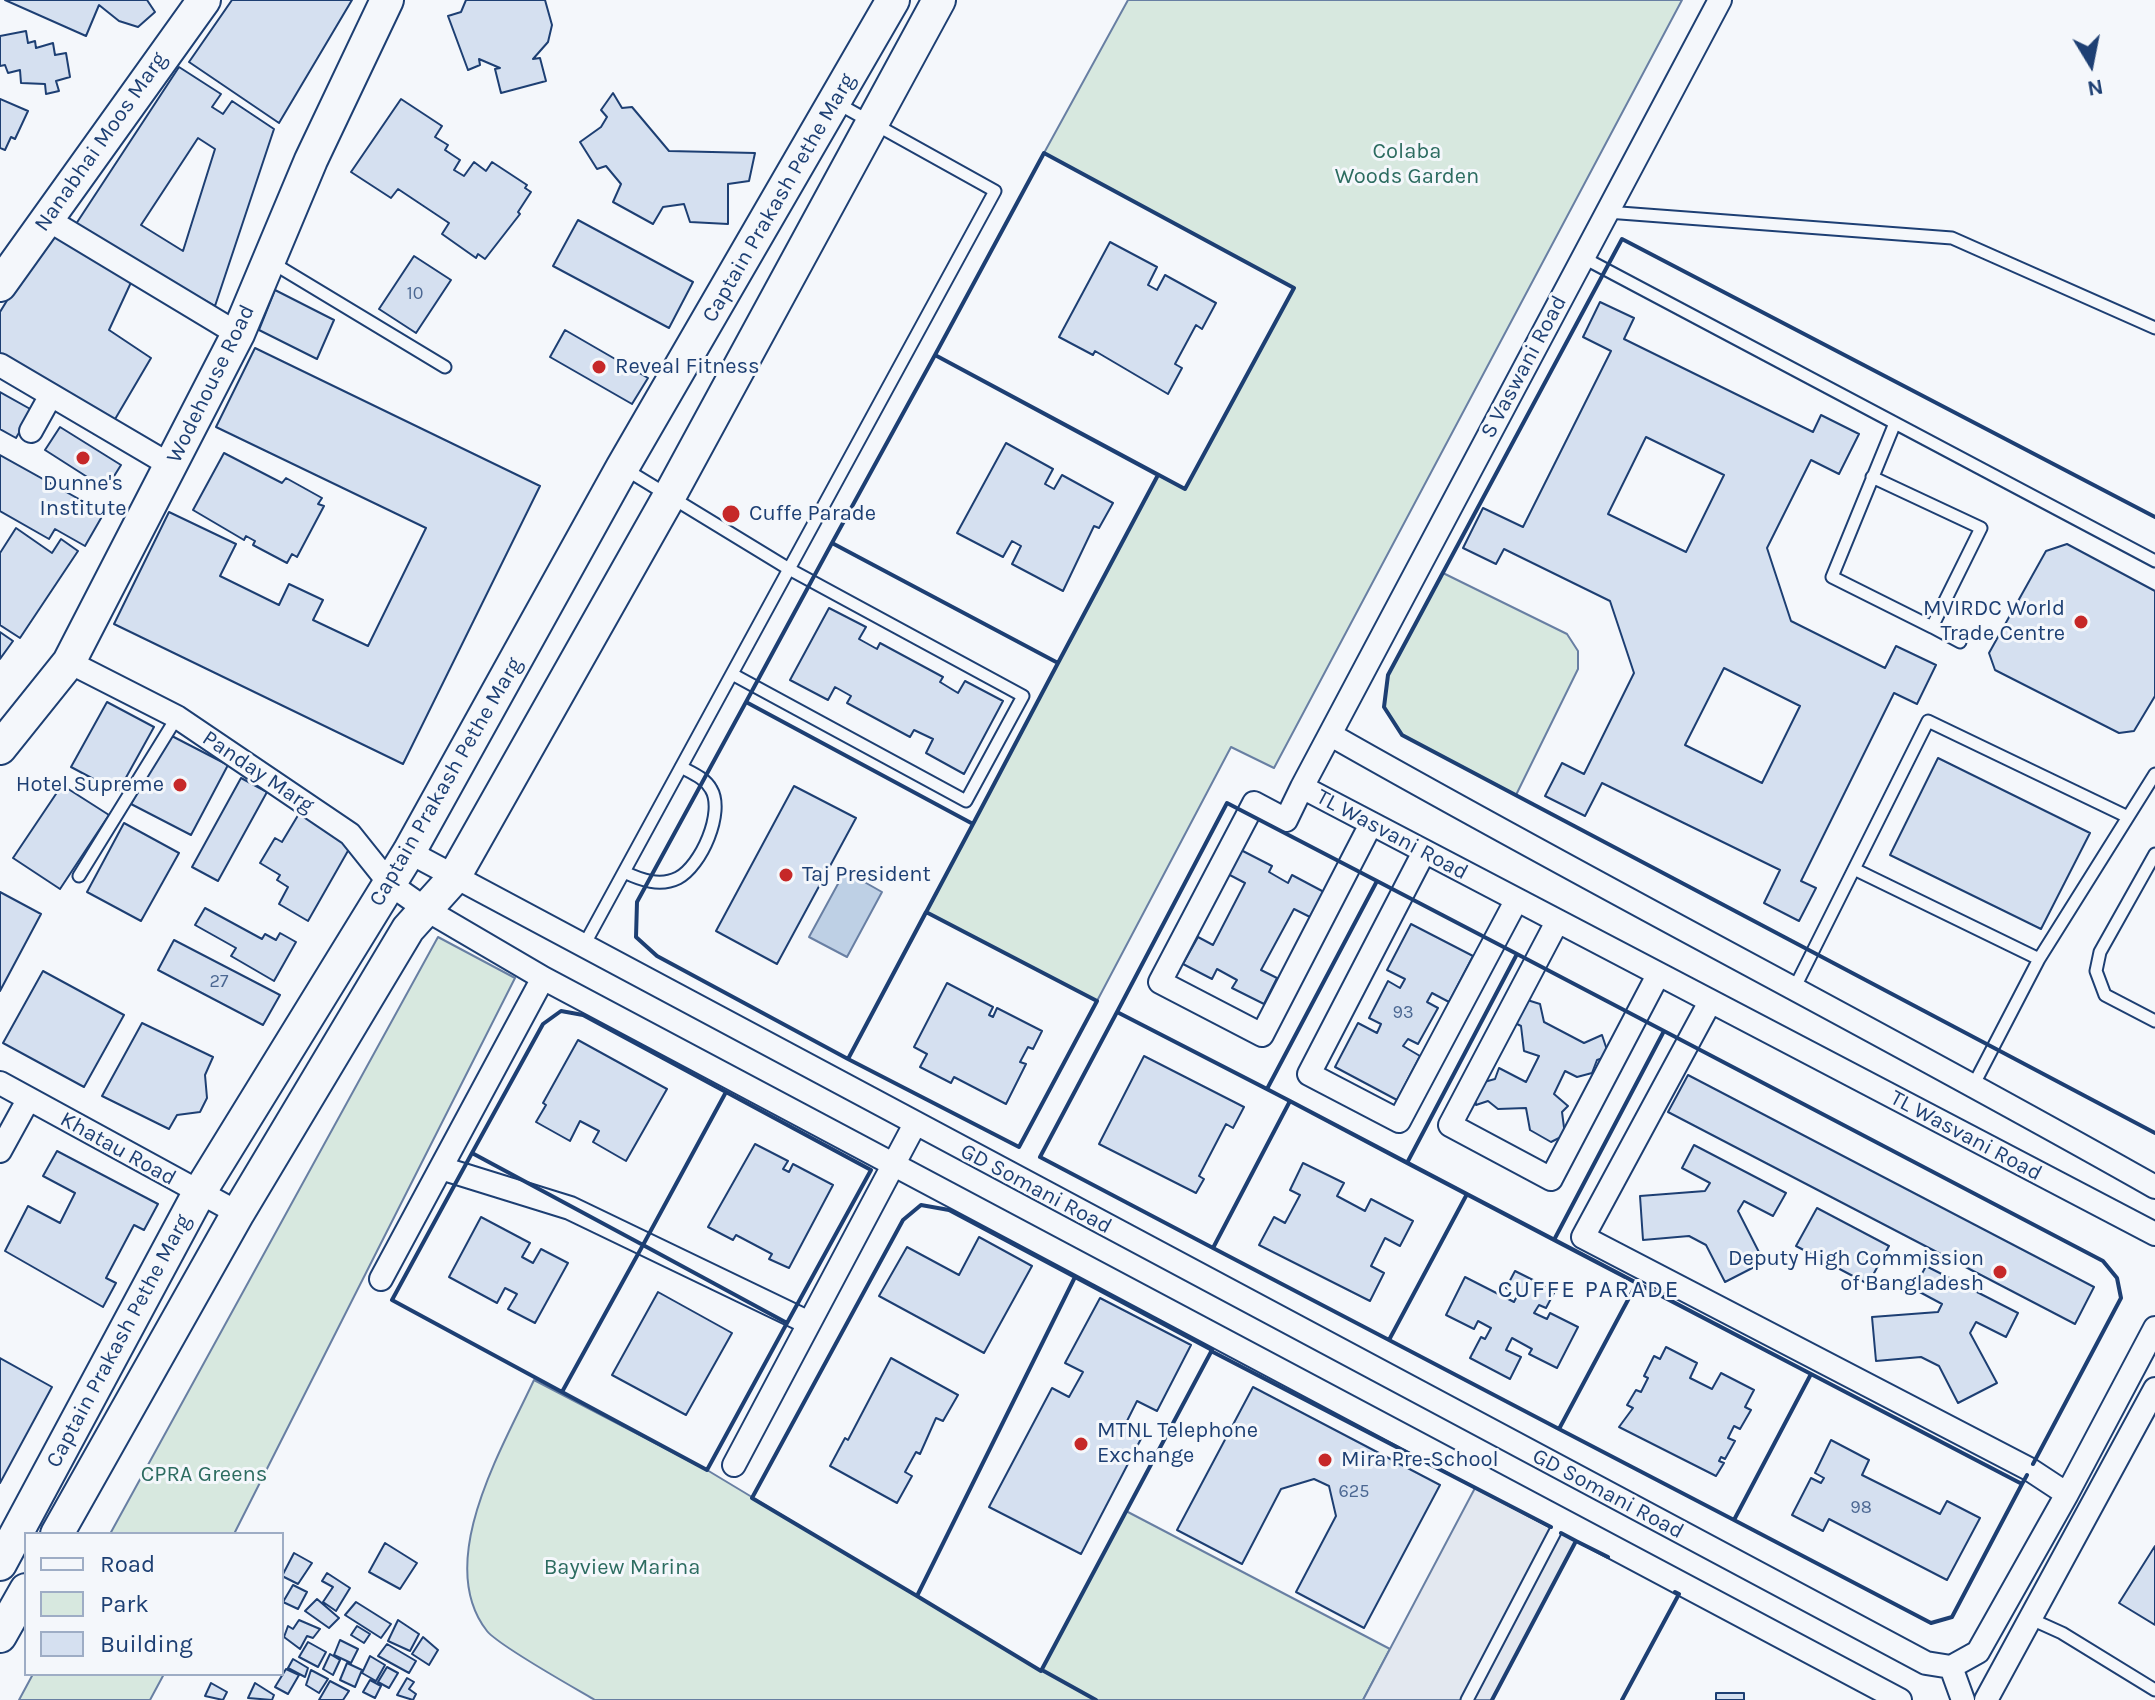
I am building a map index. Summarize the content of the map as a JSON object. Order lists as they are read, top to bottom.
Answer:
{
  "streets": {
    "main road": ["Nanabhai Moos Marg", "Captain Prakash Pethe Marg", "Wodehouse Road"],
    "street": [
      "S Vaswani Road",
      "Panday Marg",
      "TL Wasvani Road",
      "Khatau Road",
      "GD Somani Road"
    ]
  },
  "crossings": [
    ["Captain Prakash Pethe Marg", "Panday Marg"],
    ["Captain Prakash Pethe Marg", "Khatau Road"],
    ["Captain Prakash Pethe Marg", "GD Somani Road"],
    ["S Vaswani Road", "TL Wasvani Road"],
    ["Wodehouse Road", "Panday Marg"],
    ["Panday Marg", "GD Somani Road"]
  ],
  "districts": ["CUFFE PARADE"],
  "parks": ["Colaba Woods Garden", "CPRA Greens", "Bayview Marina"],
  "places": [
    "Reveal Fitness",
    "Dunne's Institute",
    "Cuffe Parade",
    "MVIRDC World Trade Centre",
    "Hotel Supreme",
    "Taj President",
    "Deputy High Commission of Bangladesh",
    "MTNL Telephone Exchange",
    "Mira Pre-School"
  ],
  "house_numbers": [
    "10",
    "27",
    "93",
    "625",
    "98"
  ],
  "legend": ["Road", "Park", "Building"],
  "north": "bottom"
}
